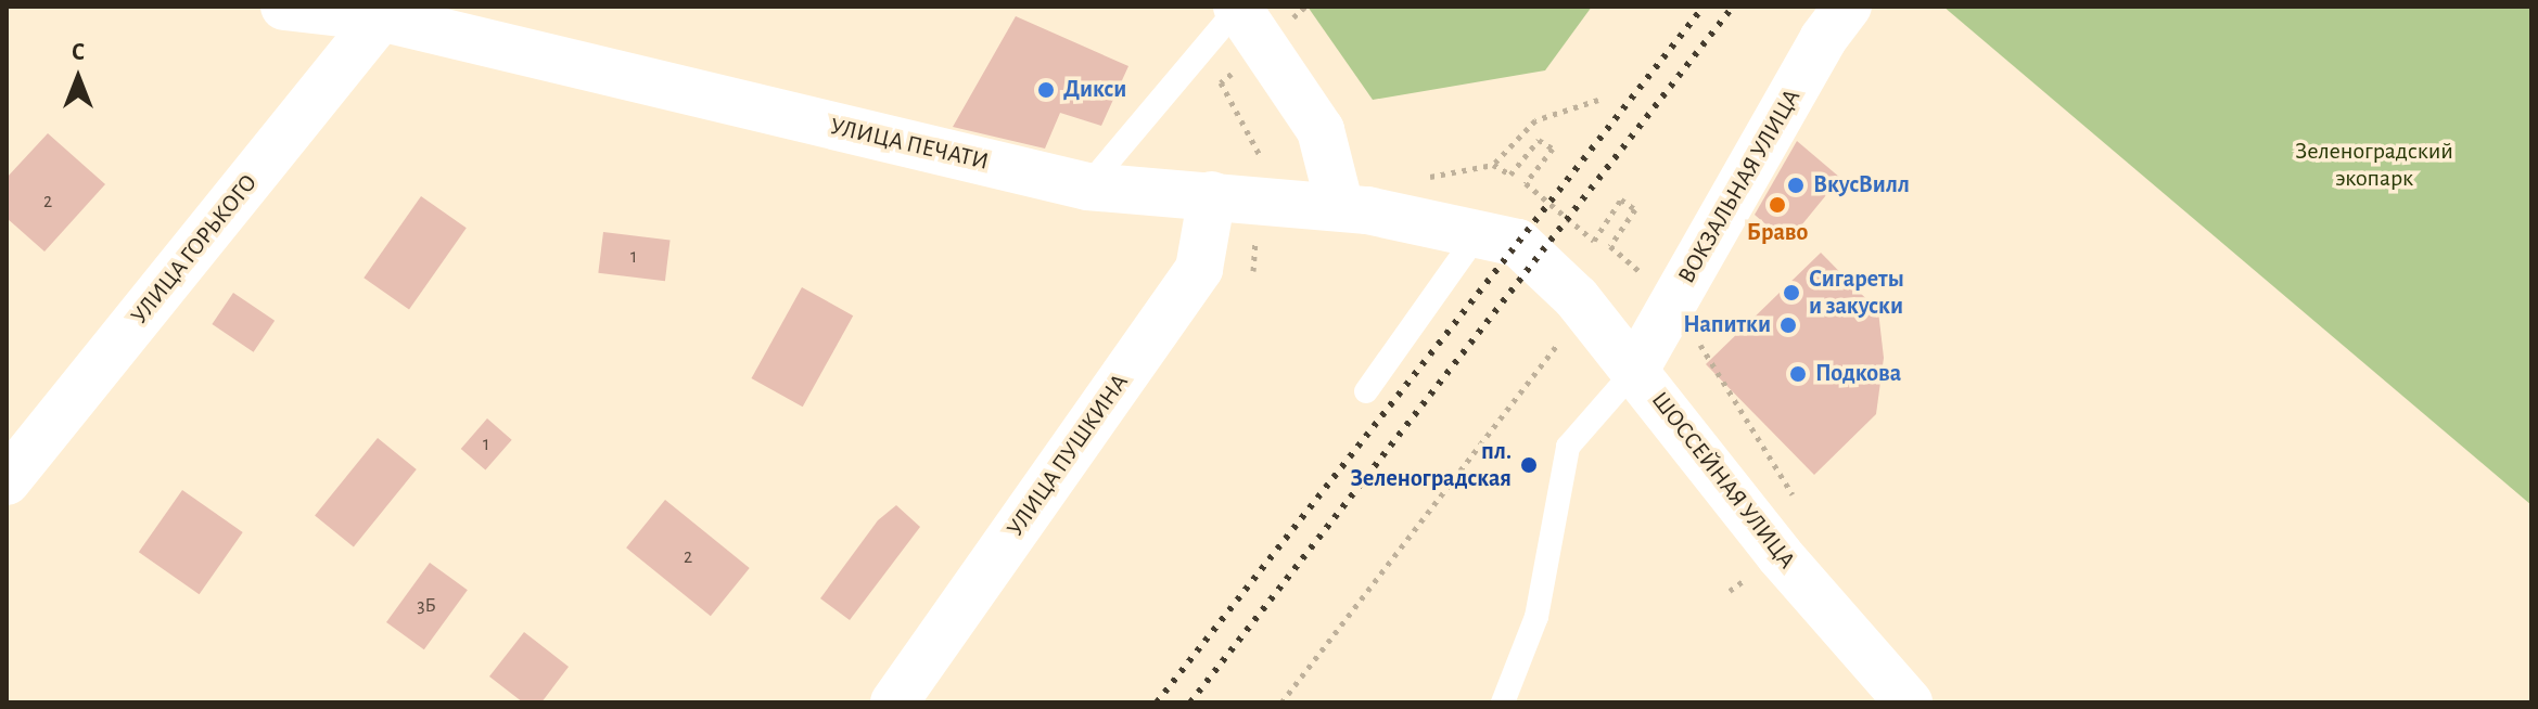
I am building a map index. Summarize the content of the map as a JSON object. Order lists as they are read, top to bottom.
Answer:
{
  "streets": {
    "street": [
      "УЛИЦА ПЕЧАТИ",
      "ВОКЗАЛЬНАЯ УЛИЦА",
      "УЛИЦА ГОРЬКОГО",
      "УЛИЦА ПУШКИНА",
      "ШОССЕЙНАЯ УЛИЦА"
    ]
  },
  "crossings": [
    ["УЛИЦА ПЕЧАТИ", "УЛИЦА ГОРЬКОГО"],
    ["УЛИЦА ПЕЧАТИ", "УЛИЦА ПУШКИНА"],
    ["УЛИЦА ПЕЧАТИ", "ШОССЕЙНАЯ УЛИЦА"],
    ["ВОКЗАЛЬНАЯ УЛИЦА", "ШОССЕЙНАЯ УЛИЦА"]
  ],
  "parks": ["Зеленоградский экопарк"],
  "places": [
    "Дикси",
    "ВкусВилл",
    "Браво",
    "Сигареты и закуски",
    "Напитки",
    "Подкова",
    "пл. Зеленоградская"
  ],
  "house_numbers": [
    "2",
    "1",
    "1",
    "2",
    "3Б"
  ],
  "north": "top"
}
